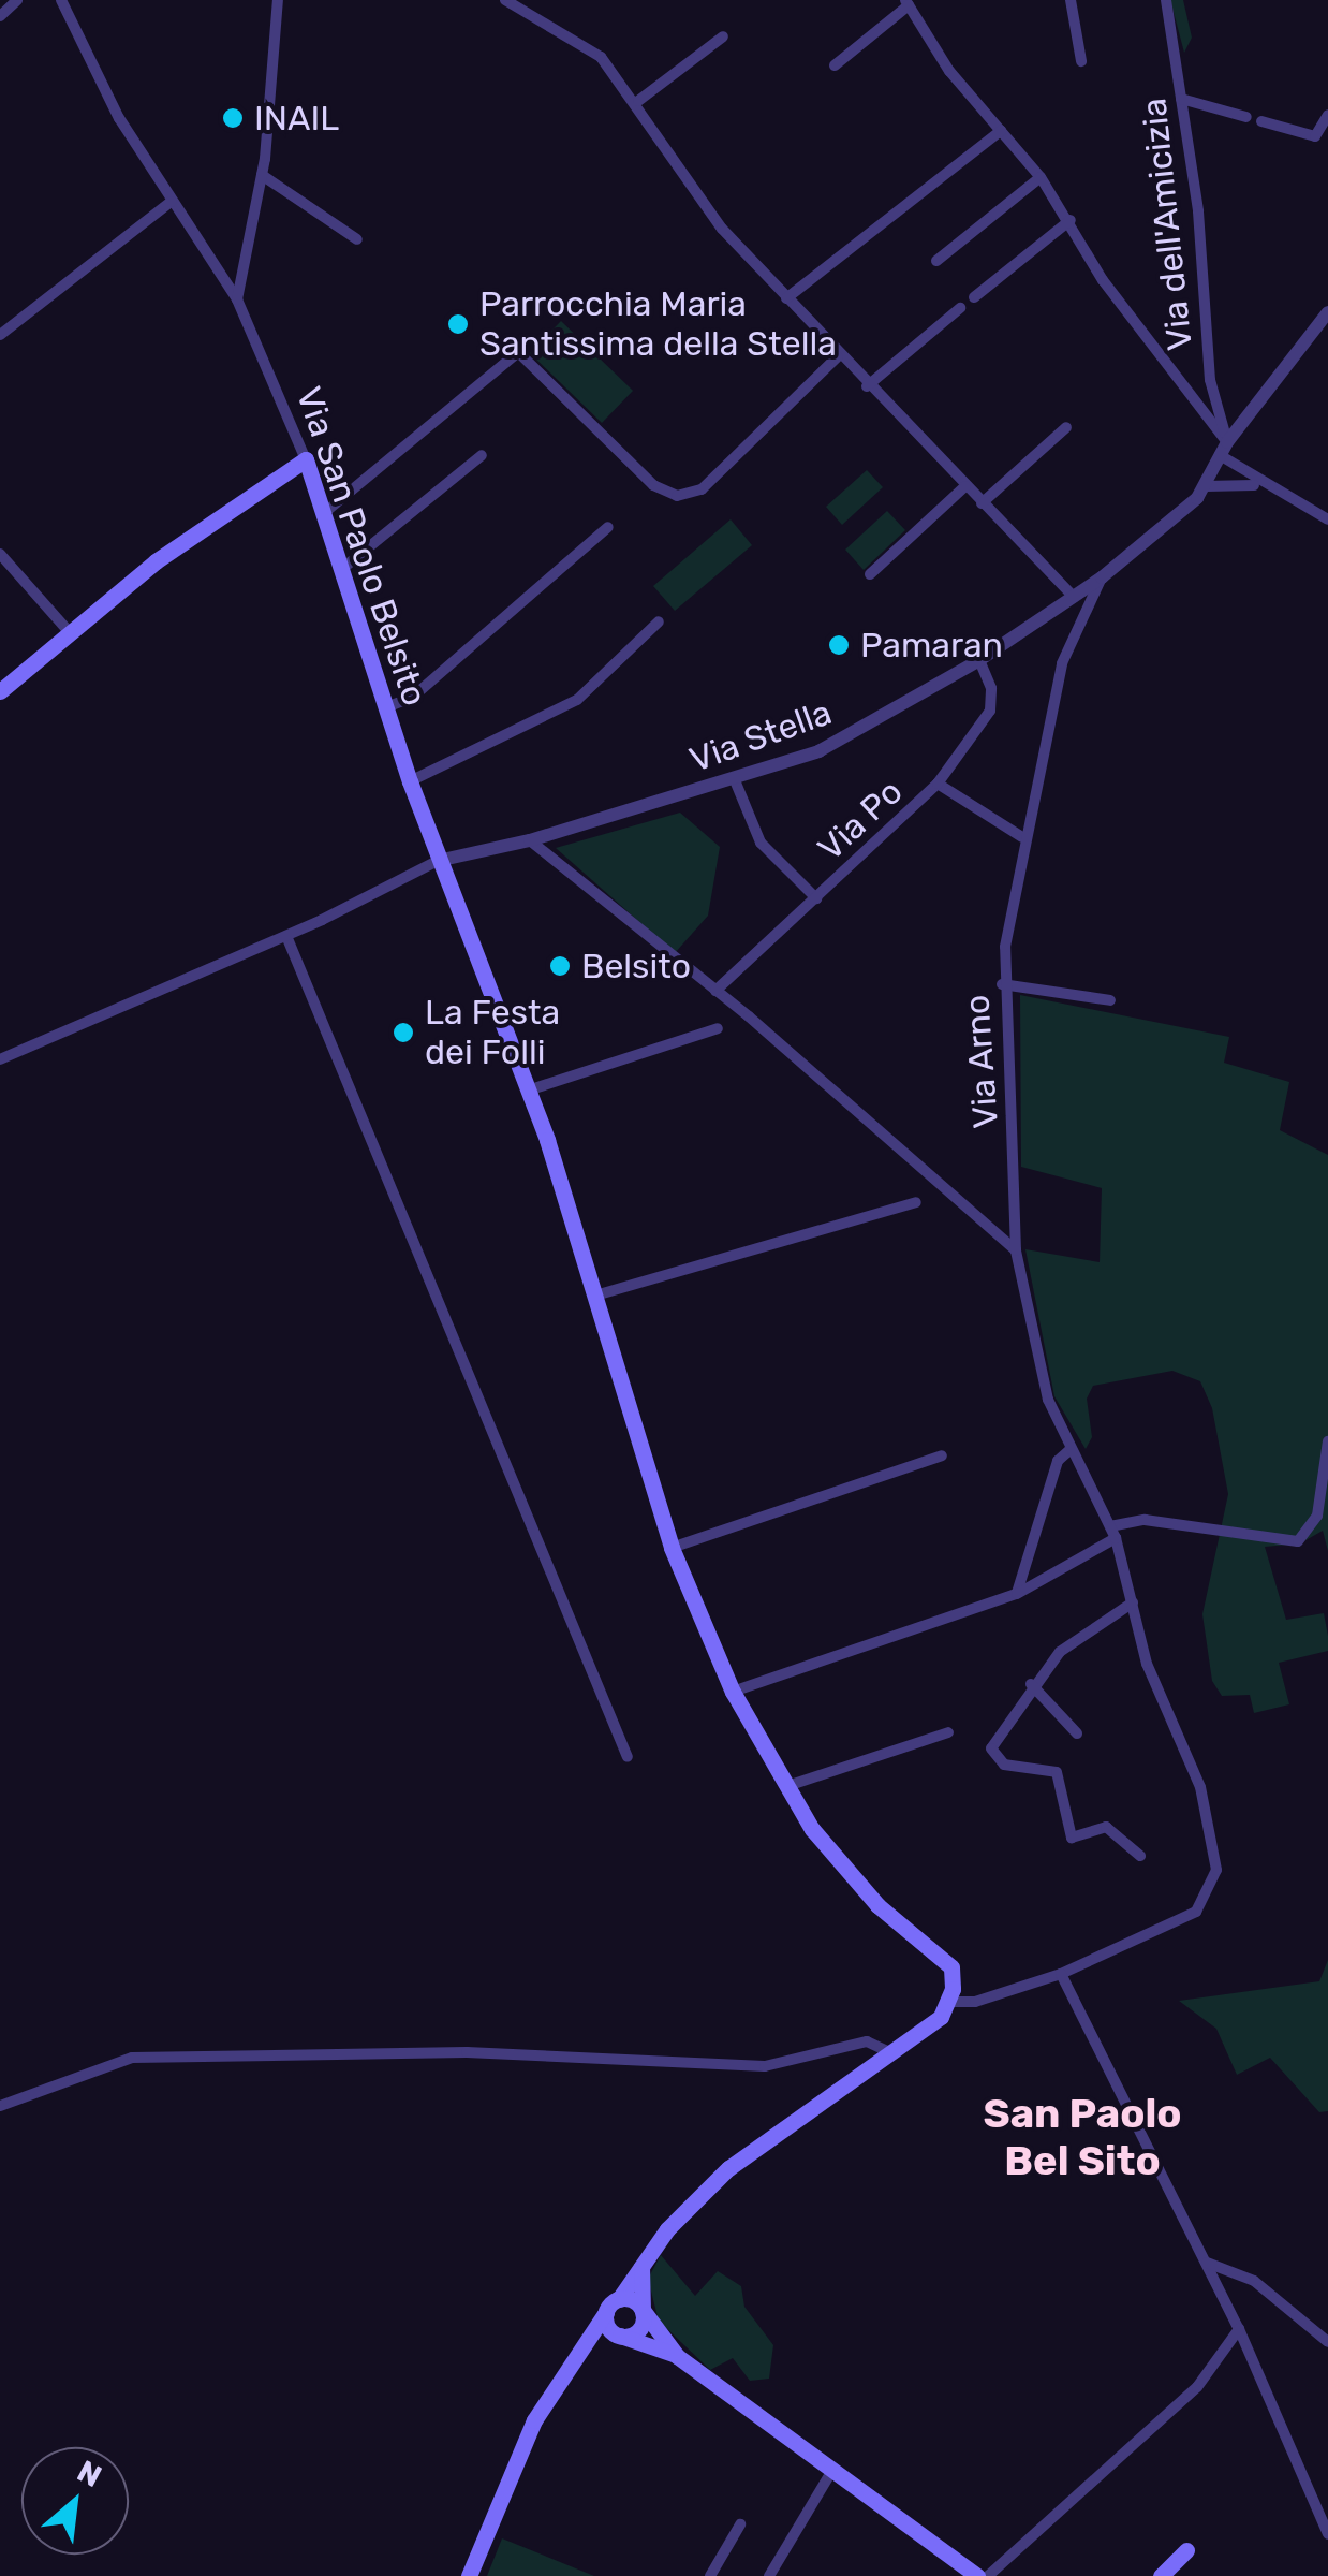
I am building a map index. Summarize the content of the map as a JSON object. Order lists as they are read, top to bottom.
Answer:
{
  "streets": {
    "main road": ["Via San Paolo Belsito"],
    "street": [
      "Via dell'Amicizia",
      "Via Stella",
      "Via Po",
      "Via Arno"
    ]
  },
  "crossings": [
    ["Via San Paolo Belsito", "Via Stella"],
    ["Via San Paolo Belsito", "Via Arno"],
    ["Via Stella", "Via Po"],
    ["Via Stella", "Via Arno"]
  ],
  "districts": ["San Paolo Bel Sito"],
  "places": [
    "INAIL",
    "Parrocchia Maria Santissima della Stella",
    "Pamaran",
    "Belsito",
    "La Festa dei Folli"
  ],
  "north": "top right"
}
